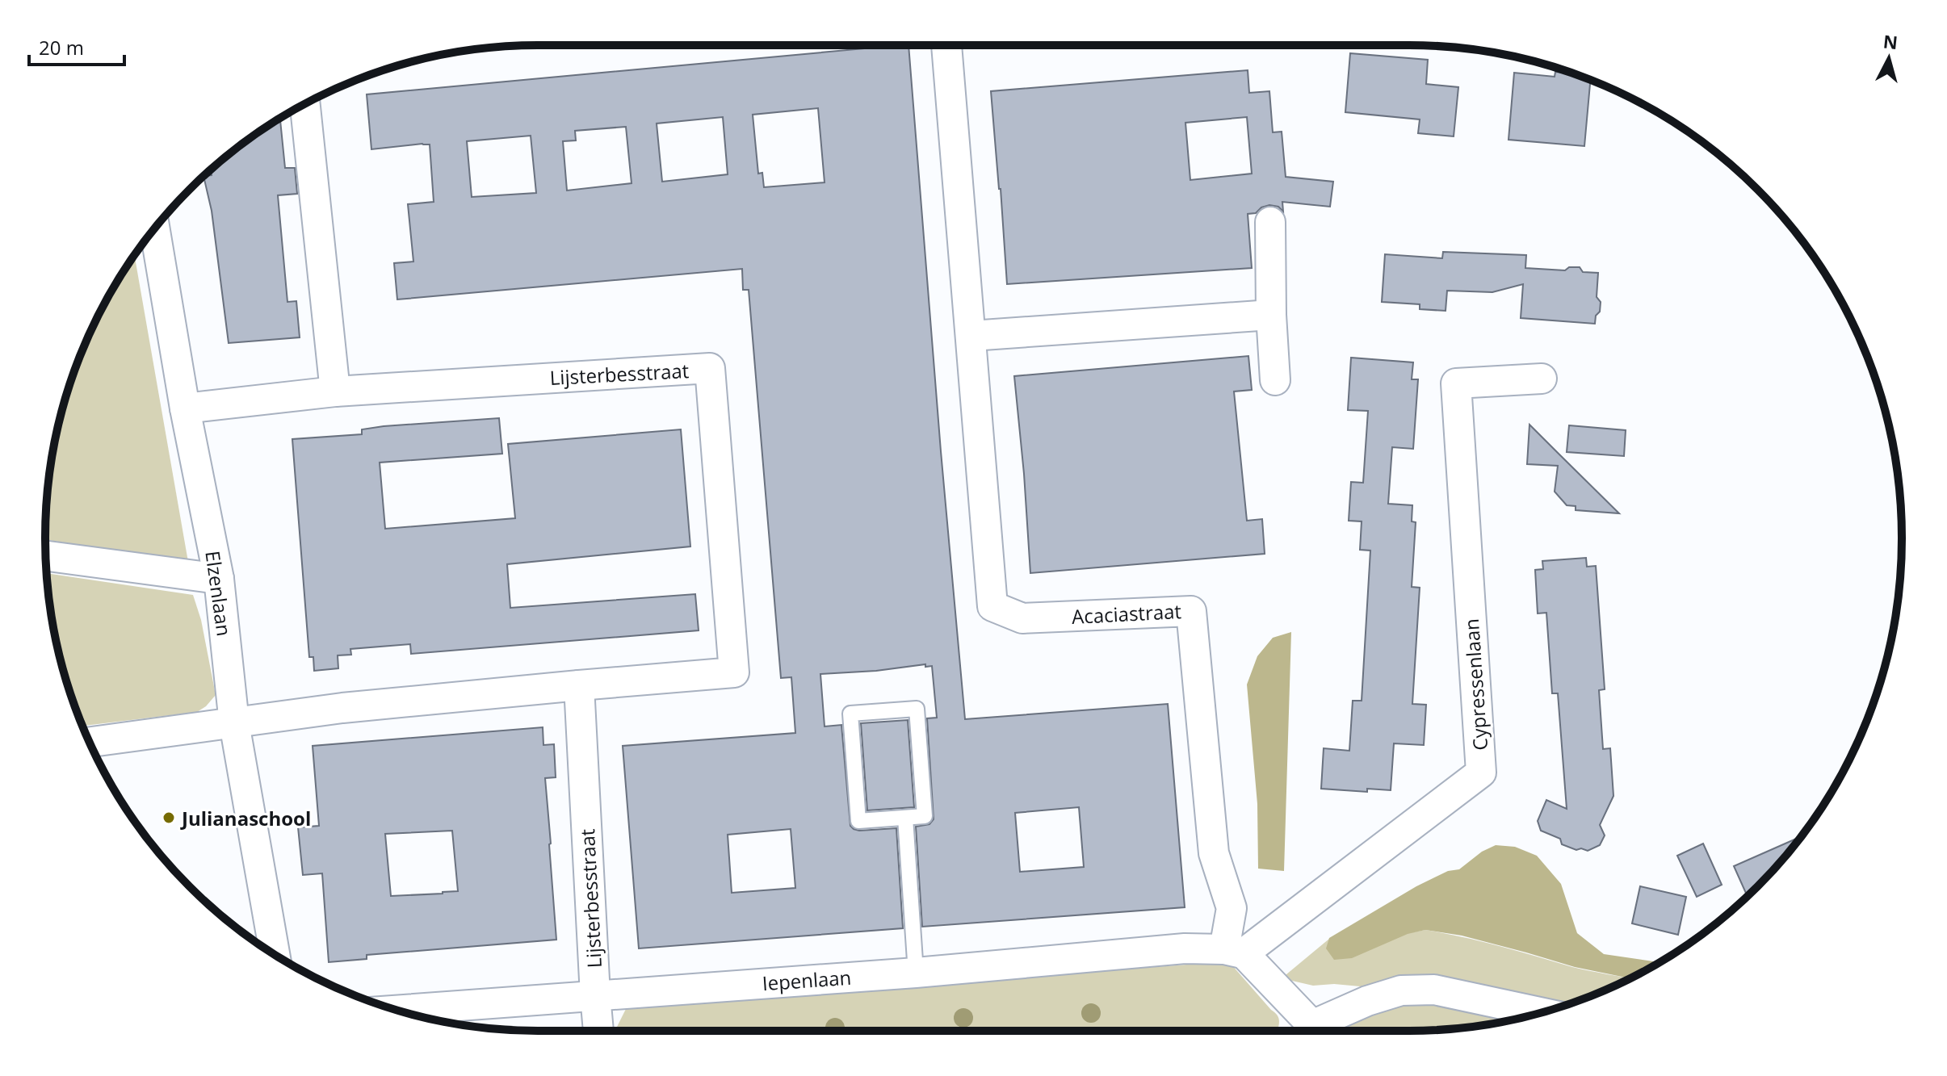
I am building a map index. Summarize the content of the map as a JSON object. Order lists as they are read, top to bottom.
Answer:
{
  "streets": {
    "street": [
      "Lijsterbesstraat",
      "Elzenlaan",
      "Acaciastraat",
      "Cypressenlaan",
      "Iepenlaan"
    ]
  },
  "crossings": [
    ["Lijsterbesstraat", "Elzenlaan"],
    ["Lijsterbesstraat", "Iepenlaan"],
    ["Acaciastraat", "Cypressenlaan"],
    ["Acaciastraat", "Iepenlaan"],
    ["Cypressenlaan", "Iepenlaan"]
  ],
  "places": ["Julianaschool"],
  "scale_bar": "20 m",
  "north": "top"
}
